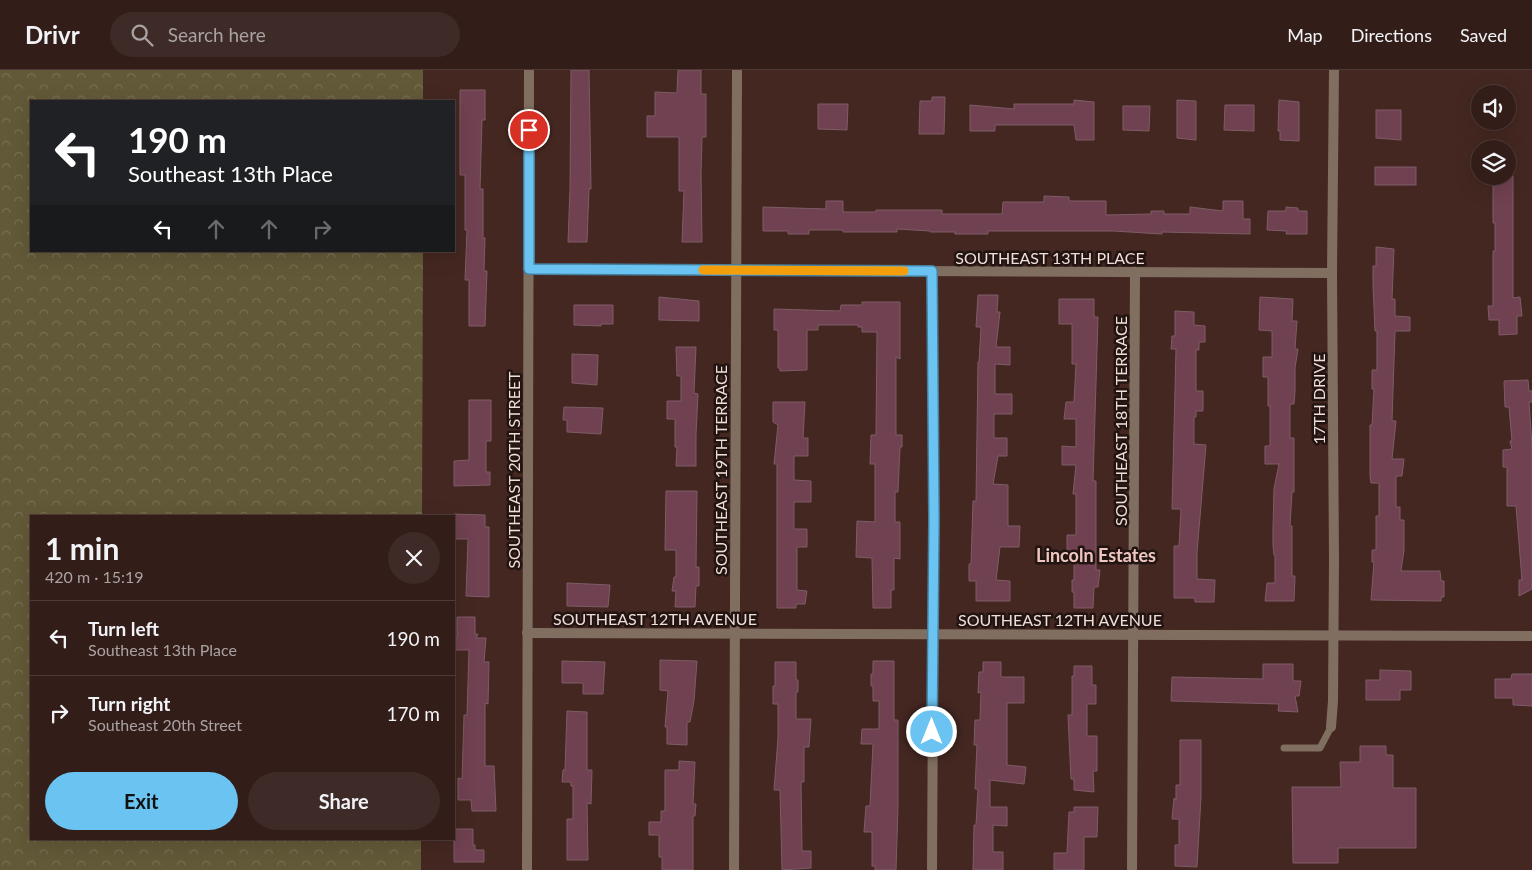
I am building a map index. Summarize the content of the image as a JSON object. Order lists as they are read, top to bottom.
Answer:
{
  "streets": {
    "street": [
      "SOUTHEAST 13TH PLACE",
      "17TH DRIVE",
      "SOUTHEAST 18TH TERRACE",
      "SOUTHEAST 20TH STREET",
      "SOUTHEAST 19TH TERRACE",
      "SOUTHEAST 12TH AVENUE"
    ]
  },
  "crossings": [
    ["SOUTHEAST 13TH PLACE", "17TH DRIVE"],
    ["SOUTHEAST 13TH PLACE", "SOUTHEAST 18TH TERRACE"],
    ["SOUTHEAST 13TH PLACE", "SOUTHEAST 20TH STREET"],
    ["SOUTHEAST 13TH PLACE", "SOUTHEAST 19TH TERRACE"],
    ["17TH DRIVE", "SOUTHEAST 12TH AVENUE"],
    ["SOUTHEAST 18TH TERRACE", "SOUTHEAST 12TH AVENUE"],
    ["SOUTHEAST 20TH STREET", "SOUTHEAST 12TH AVENUE"],
    ["SOUTHEAST 19TH TERRACE", "SOUTHEAST 12TH AVENUE"]
  ],
  "districts": ["Lincoln Estates"],
  "page": {
    "header": "Drivr",
    "search": "Search here",
    "nav": ["Map", "Directions", "Saved"],
    "turn": ["190 m", "Southeast 13th Place"],
    "heading": ["1 min", "420 m · 15:19"],
    "list": [
      {
        "name": "Turn left",
        "note": "Southeast 13th Place",
        "value": "190 m"
      },
      {
        "name": "Turn right",
        "note": "Southeast 20th Street",
        "value": "170 m"
      }
    ],
    "buttons": ["Exit", "Share"]
  }
}
